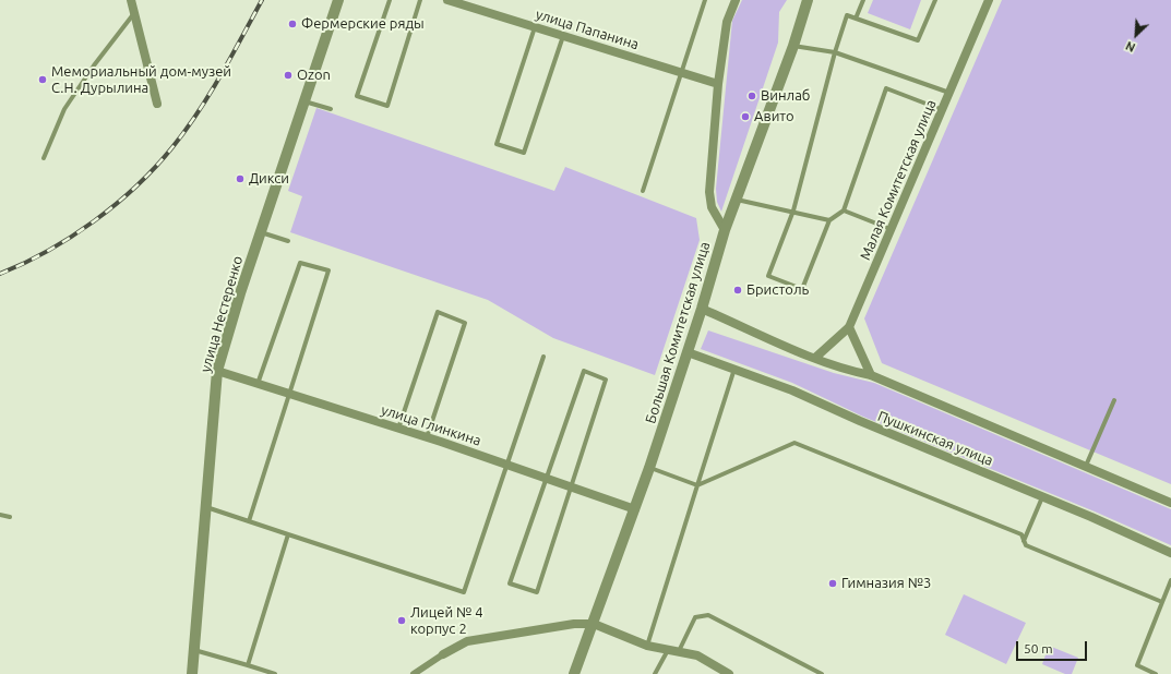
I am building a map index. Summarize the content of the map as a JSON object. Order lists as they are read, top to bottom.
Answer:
{
  "streets": {
    "street": [
      "улица Папанина",
      "Малая Комитетская улица",
      "улица Нестеренко",
      "Большая Комитетская улица",
      "улица Глинкина",
      "Пушкинская улица"
    ]
  },
  "crossings": [
    ["улица Нестеренко", "улица Глинкина"],
    ["Большая Комитетская улица", "улица Глинкина"],
    ["Большая Комитетская улица", "Пушкинская улица"]
  ],
  "places": [
    "Фермерские ряды",
    "Ozon",
    "Мемориальный дом-музей С.Н. Дурылина",
    "Винлаб",
    "Авито",
    "Дикси",
    "Бристоль",
    "Гимназия №3",
    "Лицей № 4 корпус 2"
  ],
  "scale_bar": "50 m",
  "north": "bottom left"
}
